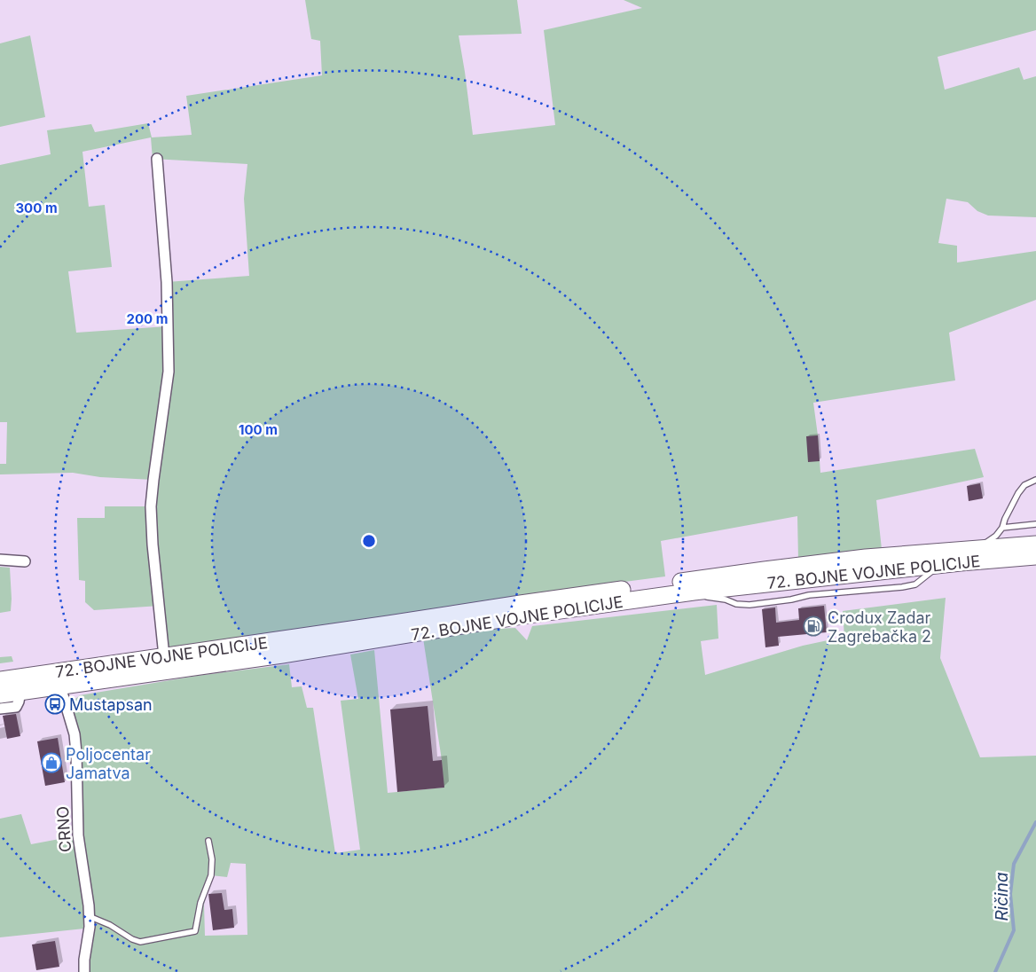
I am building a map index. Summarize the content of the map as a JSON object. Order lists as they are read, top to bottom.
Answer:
{
  "streets": {
    "main road": ["72. BOJNE VOJNE POLICIJE"],
    "street": ["CRNO"]
  },
  "crossings": [
    ["72. BOJNE VOJNE POLICIJE", "CRNO"]
  ],
  "water": ["Ričina"],
  "places": {
    "fuel station": ["Crodux Zadar Zagrebačka 2"],
    "bus stop": ["Mustapsan"],
    "shop": ["Poljocentar Jamatva"]
  },
  "rings": ["300 m", "200 m", "100 m"]
}
